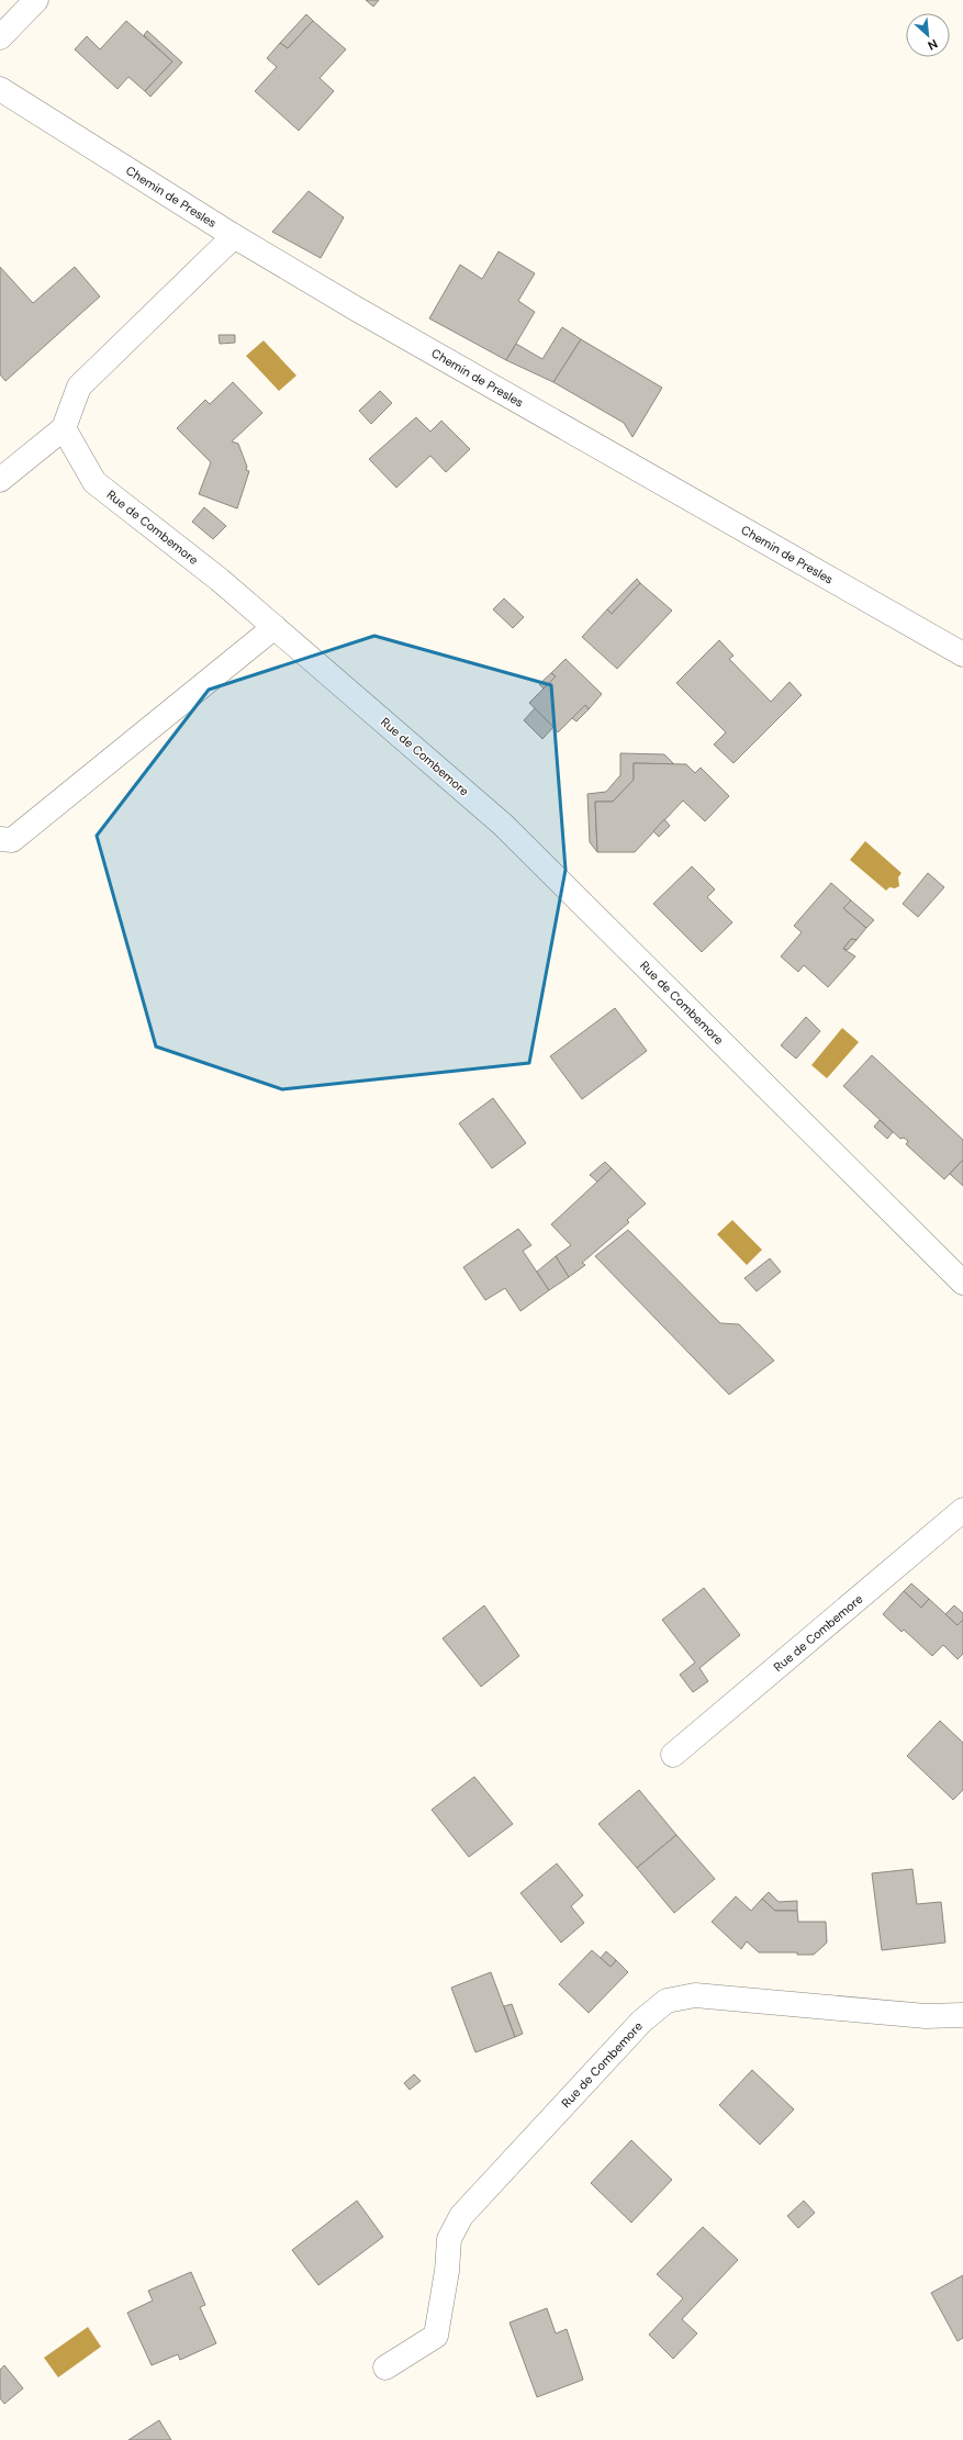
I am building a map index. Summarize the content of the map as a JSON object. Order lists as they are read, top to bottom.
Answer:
{
  "streets": {
    "street": ["Chemin de Presles", "Rue de Combemore"]
  },
  "north": "bottom right"
}
